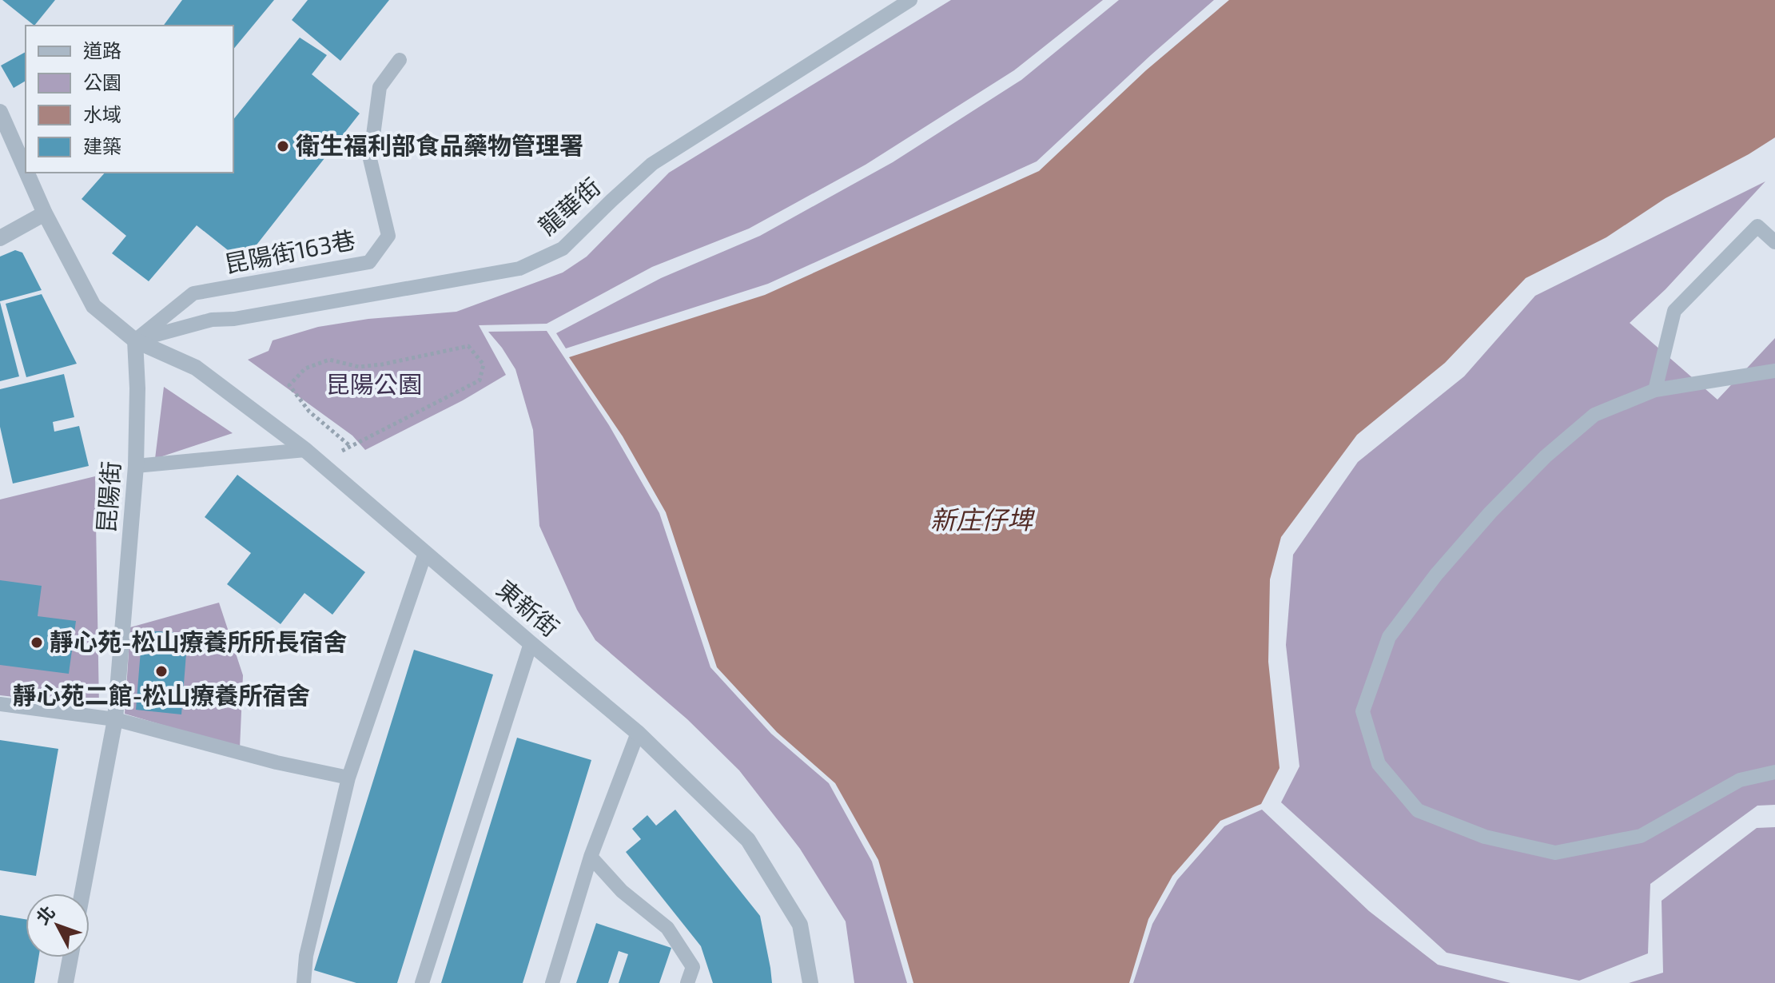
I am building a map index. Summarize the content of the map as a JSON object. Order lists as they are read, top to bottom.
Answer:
{
  "streets": {
    "street": ["昆陽街", "東新街"],
    "lane": ["龍華街", "昆陽街163巷"]
  },
  "crossings": [
    ["龍華街", "昆陽街163巷"],
    ["龍華街", "昆陽街"],
    ["龍華街", "東新街"],
    ["昆陽街163巷", "昆陽街"],
    ["昆陽街163巷", "東新街"],
    ["昆陽街", "東新街"]
  ],
  "water": ["新庄仔埤"],
  "parks": ["昆陽公園"],
  "places": ["衛生福利部食品藥物管理署", "靜心苑-松山療養所所長宿舍", "靜心苑二館-松山療養所宿舍"],
  "legend": [
    "道路",
    "公園",
    "水域",
    "建築"
  ],
  "north": "top left"
}
